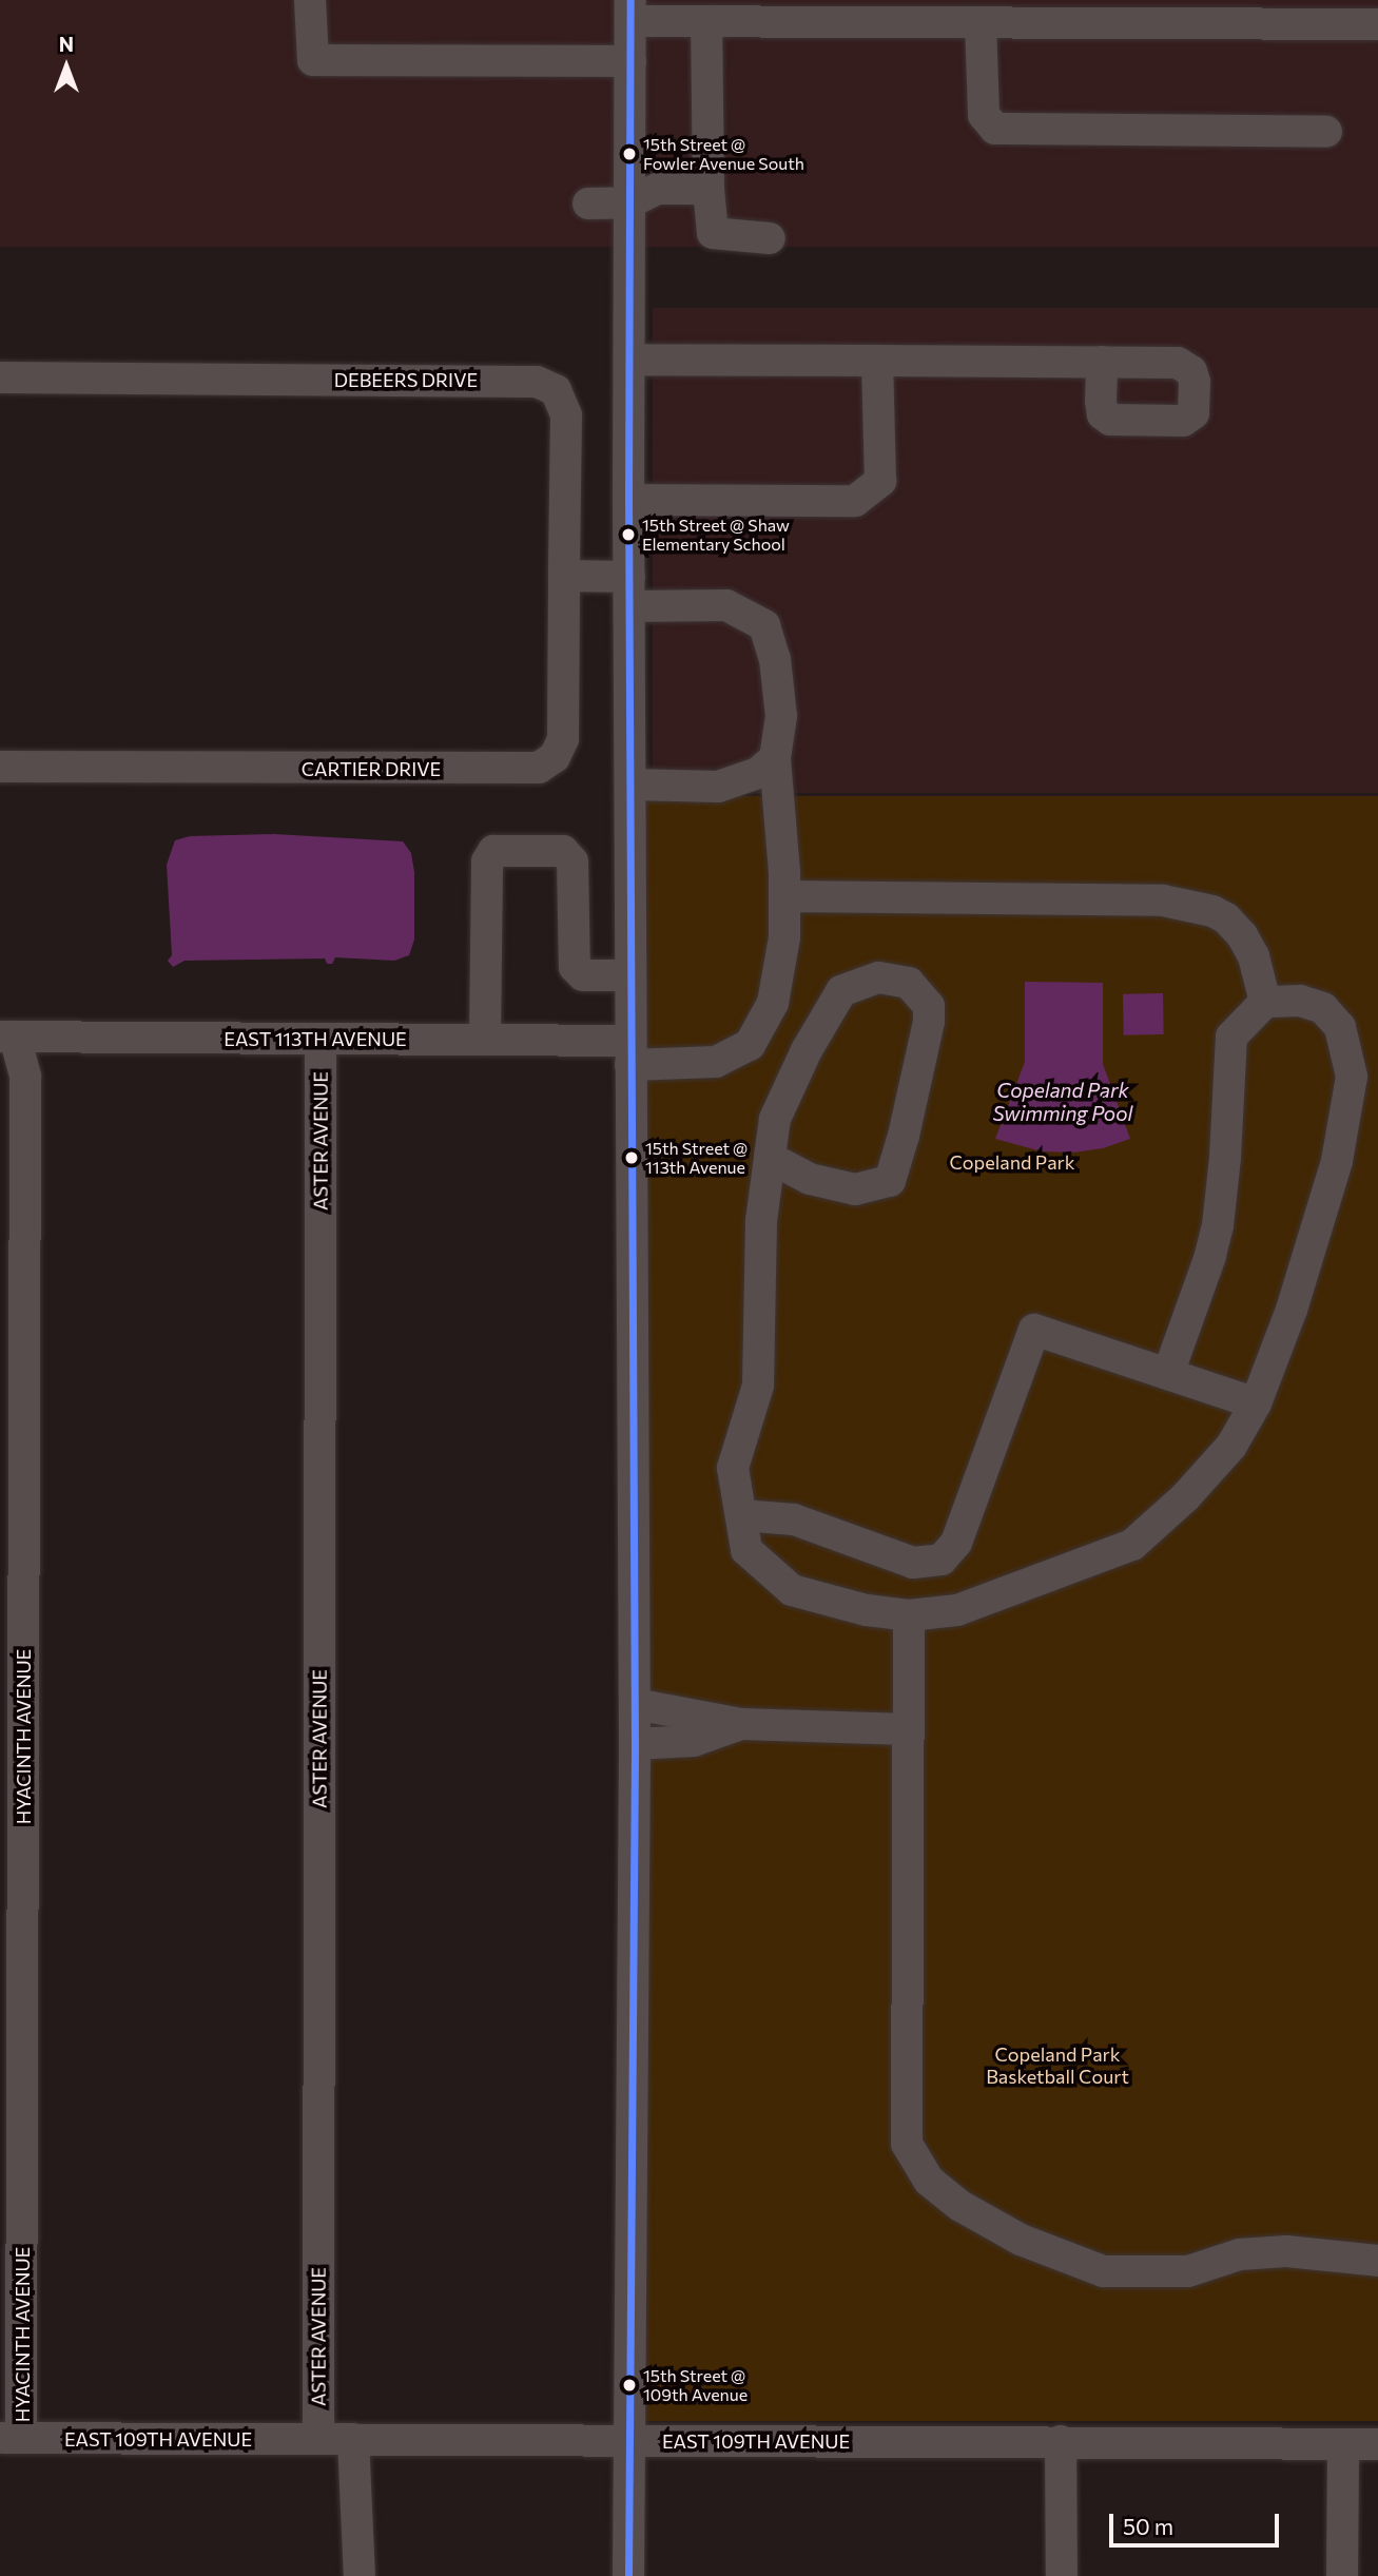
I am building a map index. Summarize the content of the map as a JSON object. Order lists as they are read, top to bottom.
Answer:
{
  "streets": {
    "street": [
      "DEBEERS DRIVE",
      "CARTIER DRIVE",
      "EAST 113TH AVENUE",
      "ASTER AVENUE",
      "HYACINTH AVENUE",
      "EAST 109TH AVENUE"
    ]
  },
  "crossings": [
    ["DEBEERS DRIVE", "CARTIER DRIVE"],
    ["EAST 113TH AVENUE", "ASTER AVENUE"],
    ["EAST 113TH AVENUE", "HYACINTH AVENUE"],
    ["ASTER AVENUE", "EAST 109TH AVENUE"],
    ["HYACINTH AVENUE", "EAST 109TH AVENUE"]
  ],
  "water": ["Copeland Park Swimming Pool"],
  "parks": ["Copeland Park", "Copeland Park Basketball Court"],
  "places": [
    "15th Street @ Fowler Avenue South",
    "15th Street @ Shaw Elementary School",
    "15th Street @ 113th Avenue",
    "15th Street @ 109th Avenue"
  ],
  "scale_bar": "50 m",
  "north": "top"
}
